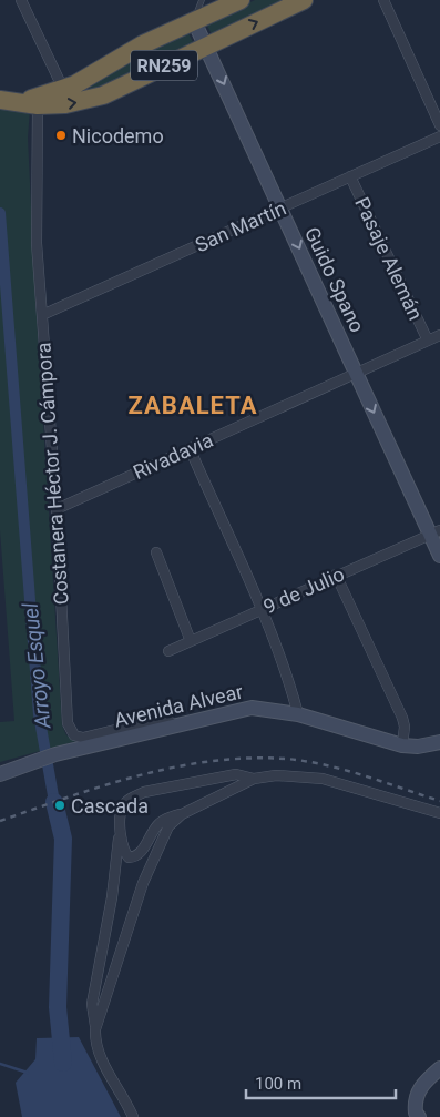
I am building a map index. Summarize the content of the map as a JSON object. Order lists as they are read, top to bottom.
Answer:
{
  "streets": {
    "highway": ["RN259"],
    "street": [
      "San Martín",
      "Pasaje Alemán",
      "Guido Spano",
      "Rivadavia",
      "Costanera Héctor J. Cámpora",
      "9 de Julio",
      "Avenida Alvear"
    ]
  },
  "crossings": [
    ["RN259", "Guido Spano"],
    ["RN259", "Costanera Héctor J. Cámpora"],
    ["San Martín", "Pasaje Alemán"],
    ["San Martín", "Guido Spano"],
    ["San Martín", "Costanera Héctor J. Cámpora"],
    ["Pasaje Alemán", "Rivadavia"],
    ["Guido Spano", "Rivadavia"],
    ["Guido Spano", "9 de Julio"],
    ["Rivadavia", "Costanera Héctor J. Cámpora"],
    ["Costanera Héctor J. Cámpora", "Avenida Alvear"]
  ],
  "one_way": ["Guido Spano"],
  "districts": ["ZABALETA"],
  "water": ["Arroyo Esquel"],
  "places": ["Nicodemo", "Cascada"],
  "scale_bar": "100 m"
}
